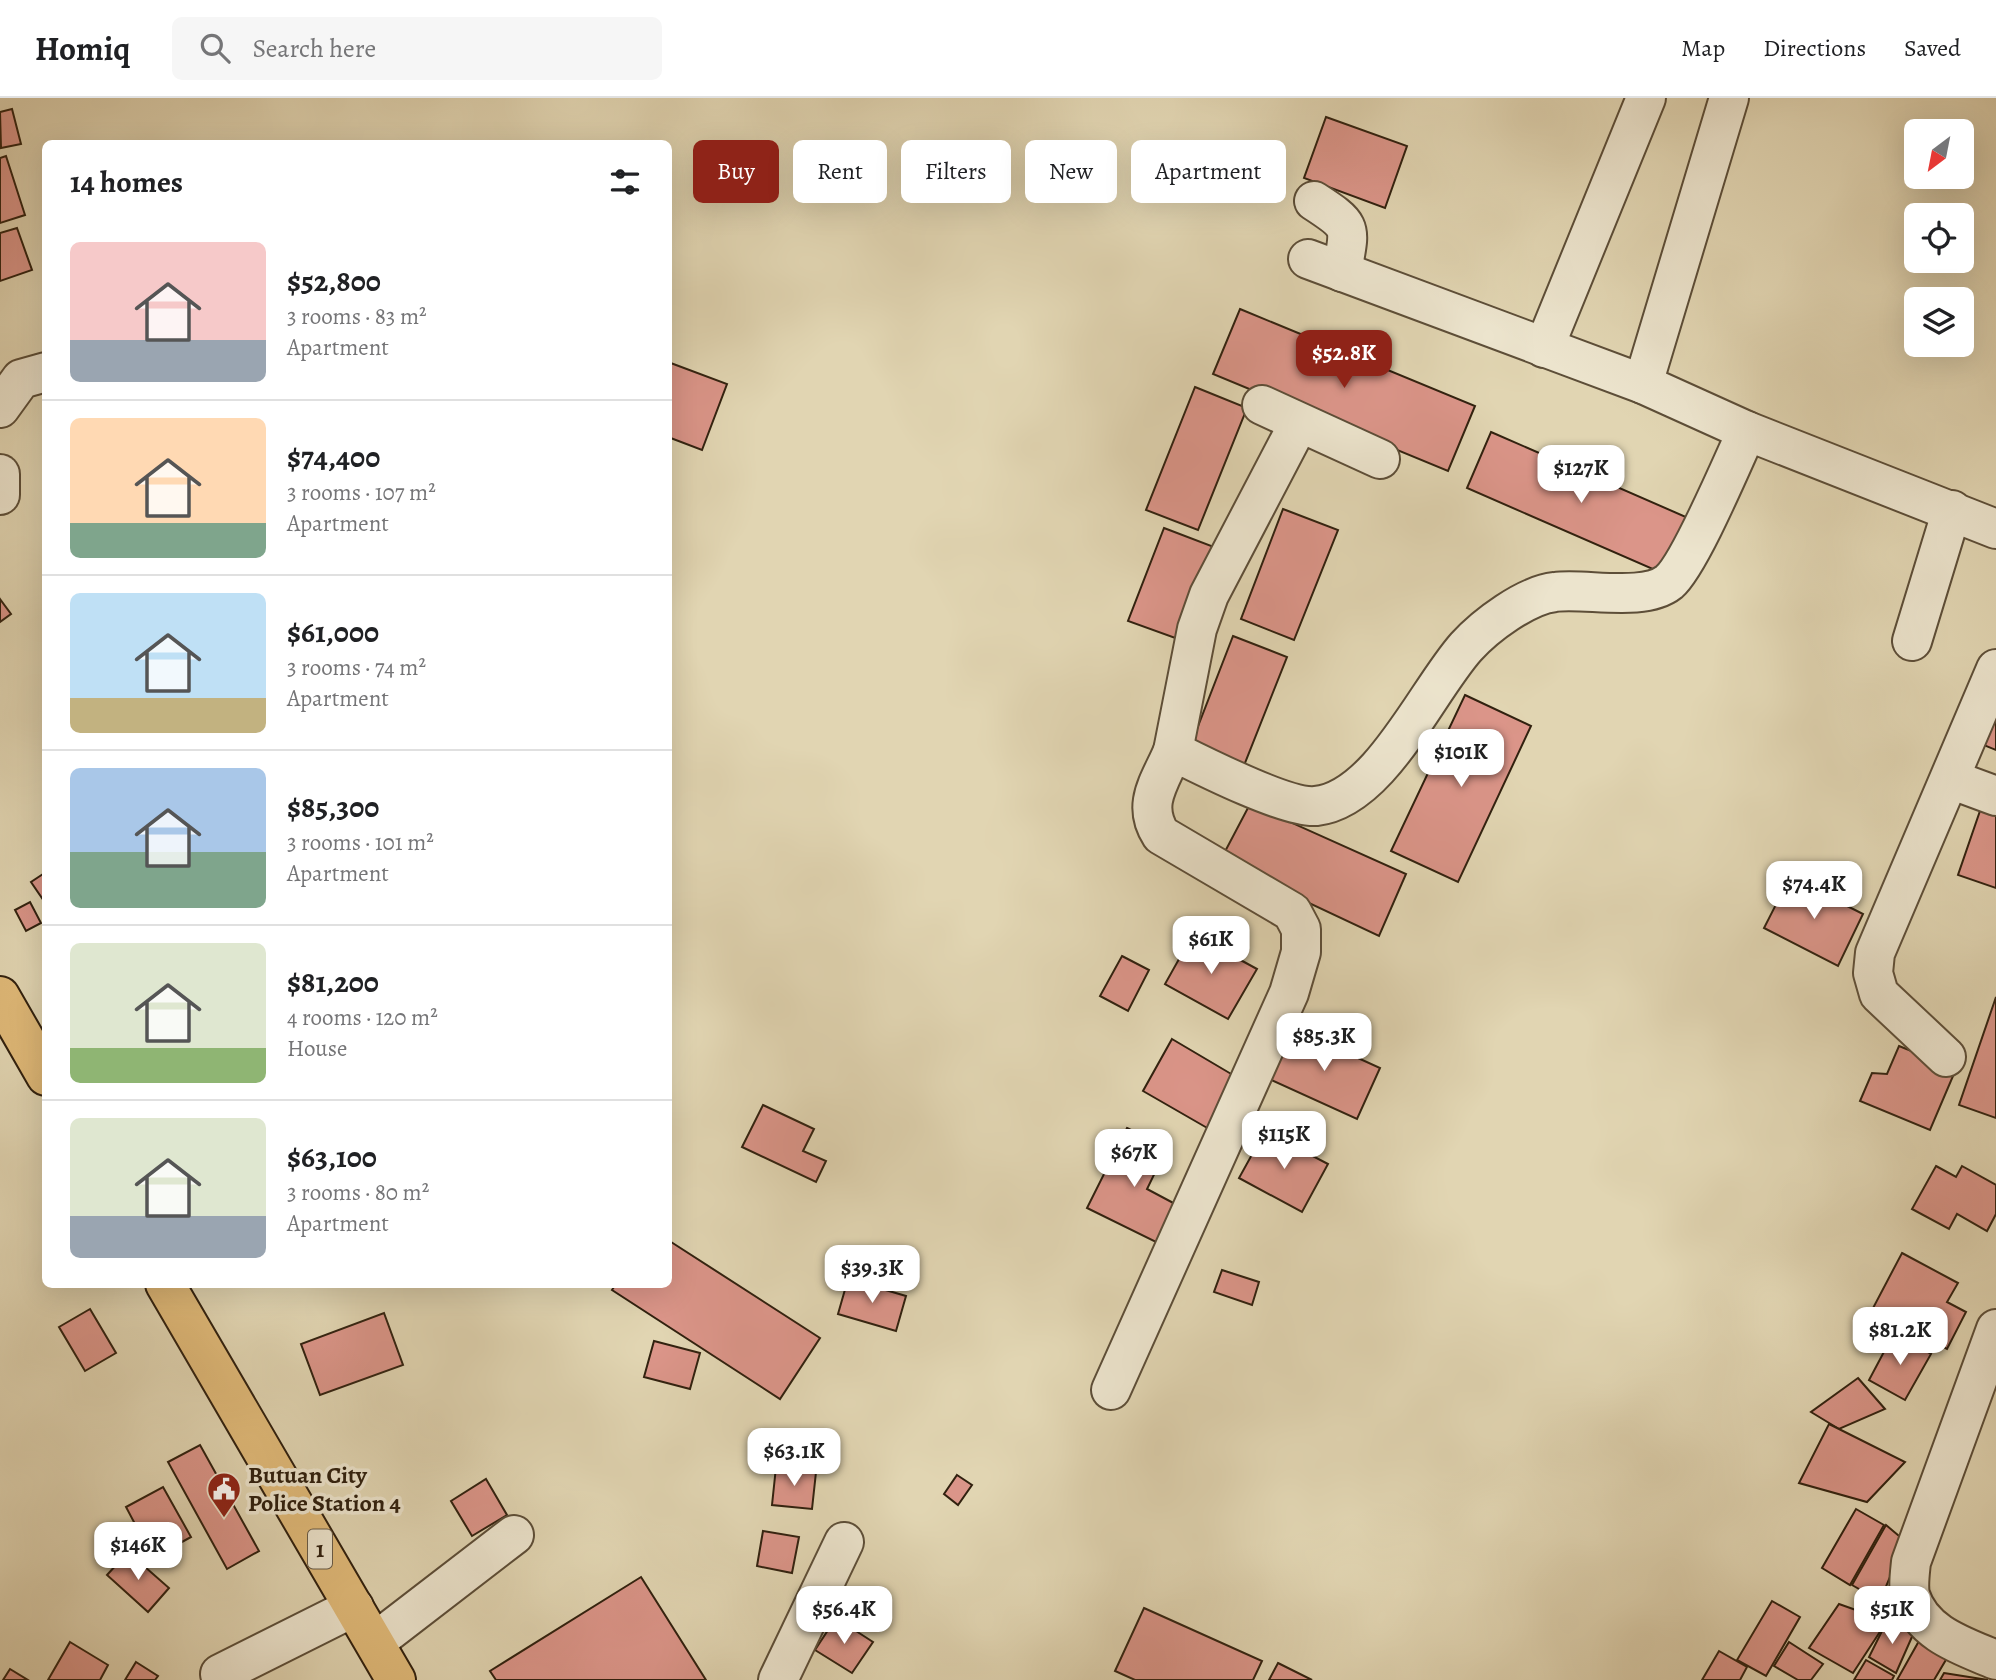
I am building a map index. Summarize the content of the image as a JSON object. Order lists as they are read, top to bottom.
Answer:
{
  "streets": {
    "highway": ["1"]
  },
  "places": {
    "public building": ["Butuan City Police Station 4"]
  },
  "north": "bottom left",
  "page": {
    "header": "Homiq",
    "search": "Search here",
    "nav": ["Map", "Directions", "Saved"],
    "chip": [
      "Buy",
      "Rent",
      "Filters",
      "New",
      "Apartment"
    ],
    "heading": "14 homes",
    "list": [
      {
        "name": "$52,800",
        "note": "3 rooms · 83 m² · Apartment"
      },
      {
        "name": "$74,400",
        "note": "3 rooms · 107 m² · Apartment"
      },
      {
        "name": "$61,000",
        "note": "3 rooms · 74 m² · Apartment"
      },
      {
        "name": "$85,300",
        "note": "3 rooms · 101 m² · Apartment"
      },
      {
        "name": "$81,200",
        "note": "4 rooms · 120 m² · House"
      },
      {
        "name": "$63,100",
        "note": "3 rooms · 80 m² · Apartment"
      }
    ],
    "price": [
      "$52.8K",
      "$127K",
      "$101K",
      "$74.4K",
      "$61K",
      "$85.3K",
      "$115K",
      "$67K",
      "$39.3K",
      "$81.2K",
      "$63.1K",
      "$146K",
      "$56.4K",
      "$51K"
    ]
  }
}
